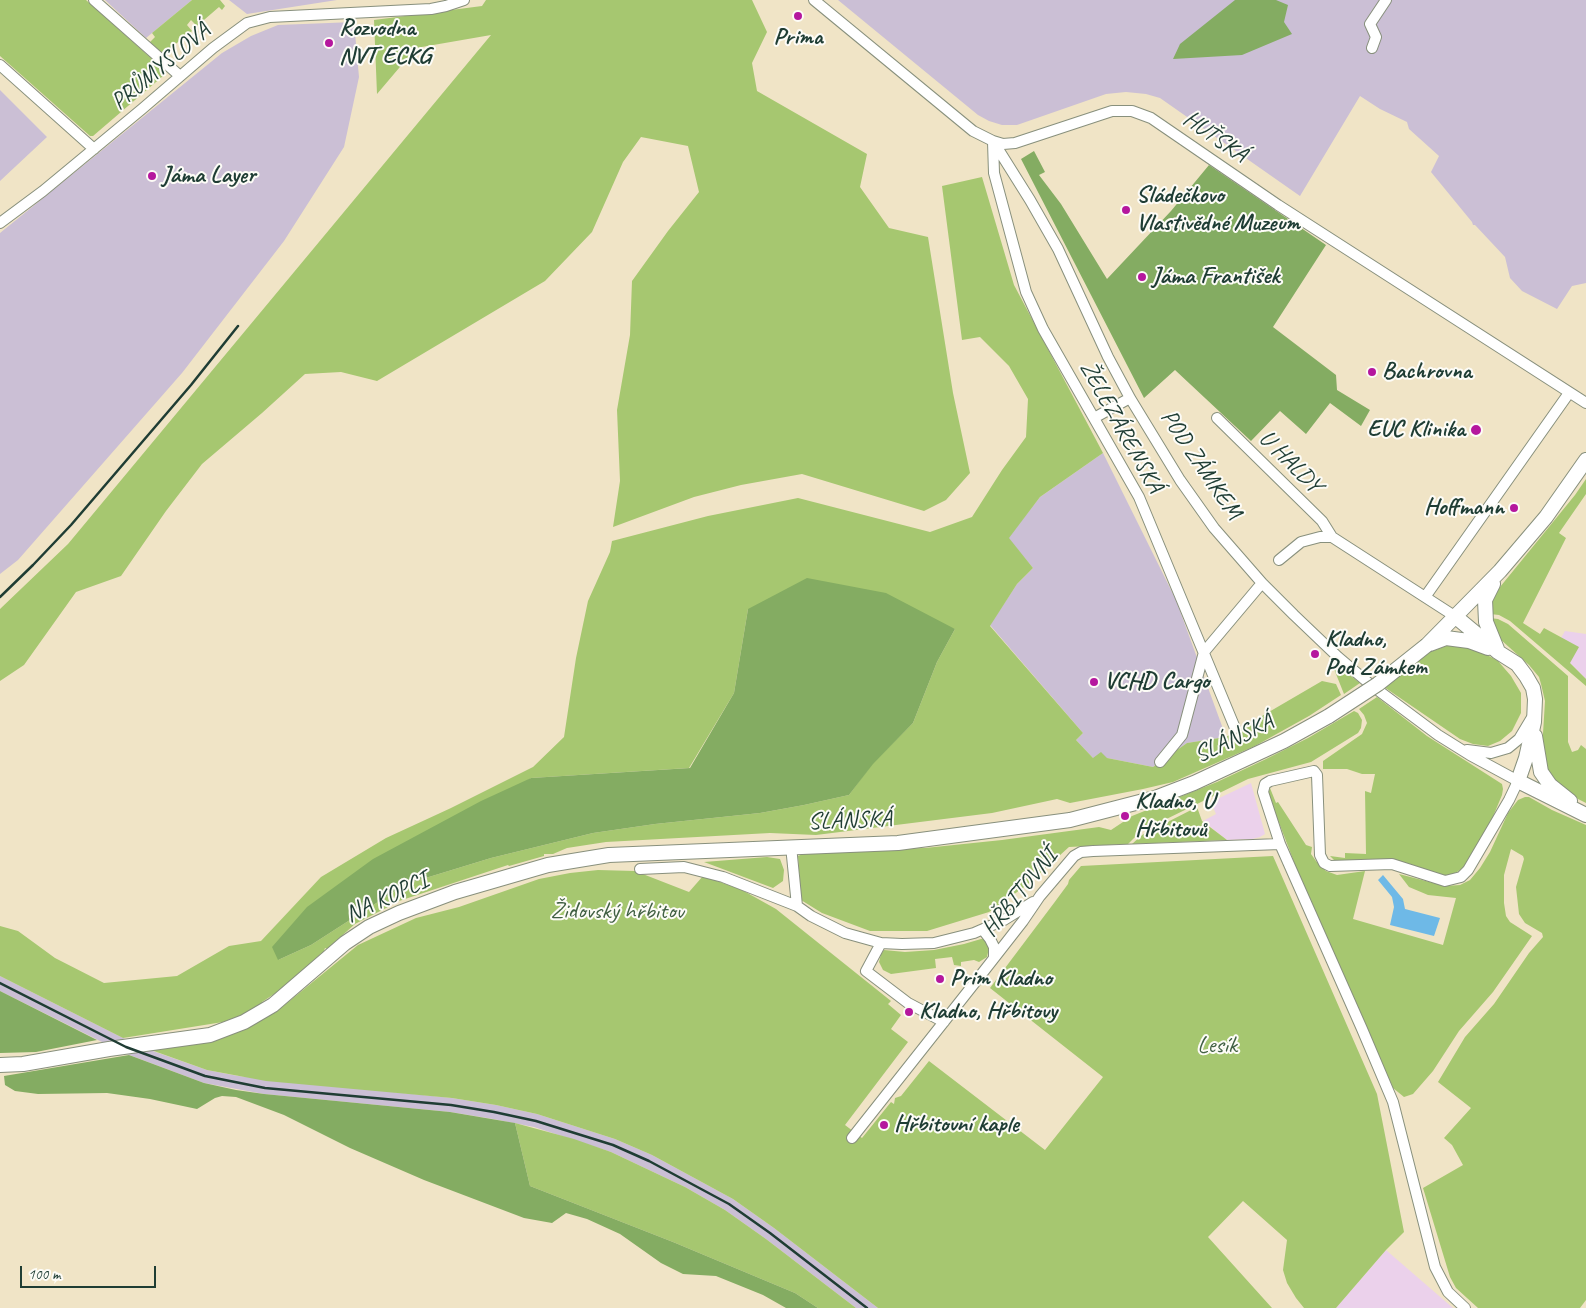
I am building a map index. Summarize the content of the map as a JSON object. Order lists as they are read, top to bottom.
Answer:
{
  "streets": {
    "main road": ["POD ZÁMKEM", "SLÁNSKÁ", "NA KOPCI"],
    "street": [
      "PRŮMYSLOVÁ",
      "HUŤSKÁ",
      "ŽELEZÁRENSKÁ",
      "U HALDY",
      "HŘBITOVNÍ"
    ]
  },
  "crossings": [
    ["HUŤSKÁ", "ŽELEZÁRENSKÁ"],
    ["HUŤSKÁ", "POD ZÁMKEM"],
    ["ŽELEZÁRENSKÁ", "POD ZÁMKEM"],
    ["ŽELEZÁRENSKÁ", "SLÁNSKÁ"],
    ["POD ZÁMKEM", "SLÁNSKÁ"],
    ["SLÁNSKÁ", "NA KOPCI"]
  ],
  "parks": ["Židovský hřbitov", "Lesík"],
  "places": [
    "Prima",
    "Rozvodna NVT ECKG",
    "Jáma Layer",
    "Sládečkovo Vlastivědné Muzeum",
    "Jáma František",
    "Bachrovna",
    "EUC Klinika",
    "Hoffmann",
    "Kladno, Pod Zámkem",
    "VCHD Cargo",
    "Kladno, U Hřbitovů",
    "Prim Kladno",
    "Kladno, Hřbitovy",
    "Hřbitovní kaple"
  ],
  "scale_bar": "100 m"
}
